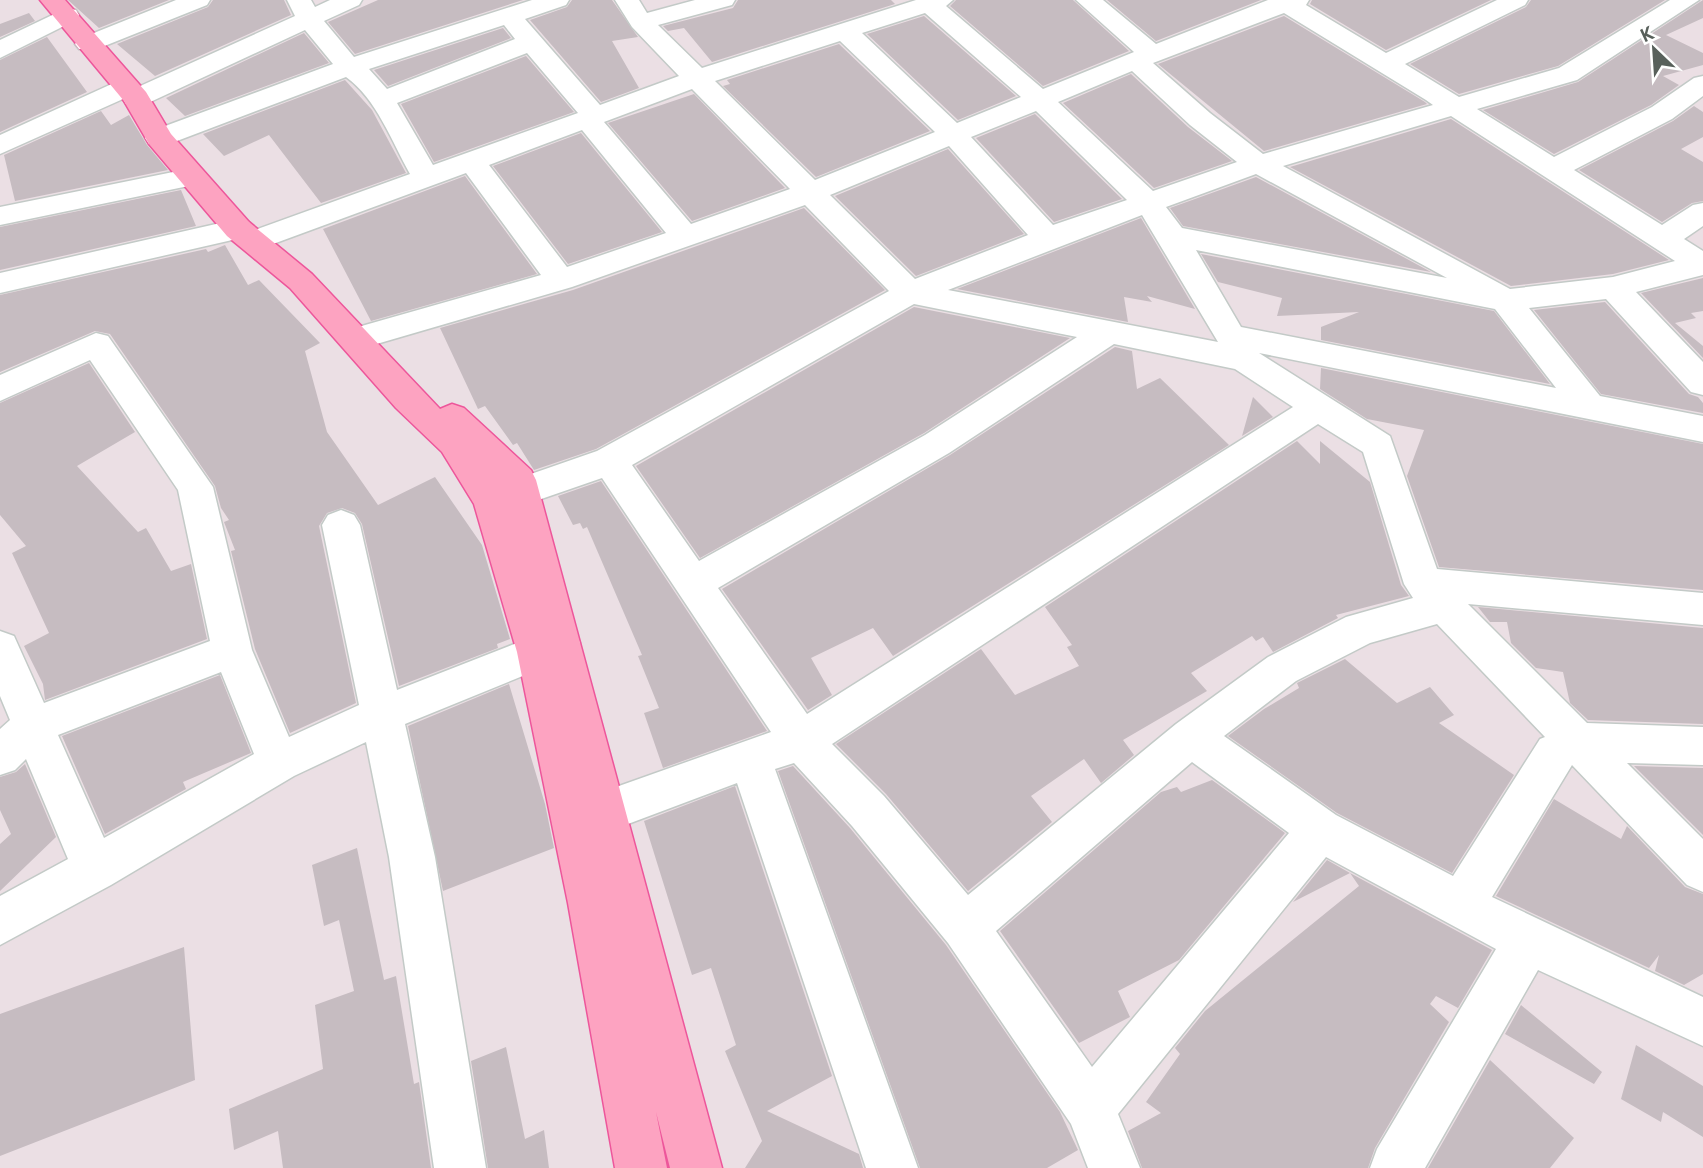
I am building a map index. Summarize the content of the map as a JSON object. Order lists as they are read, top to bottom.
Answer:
{
  "north": "top left"
}
